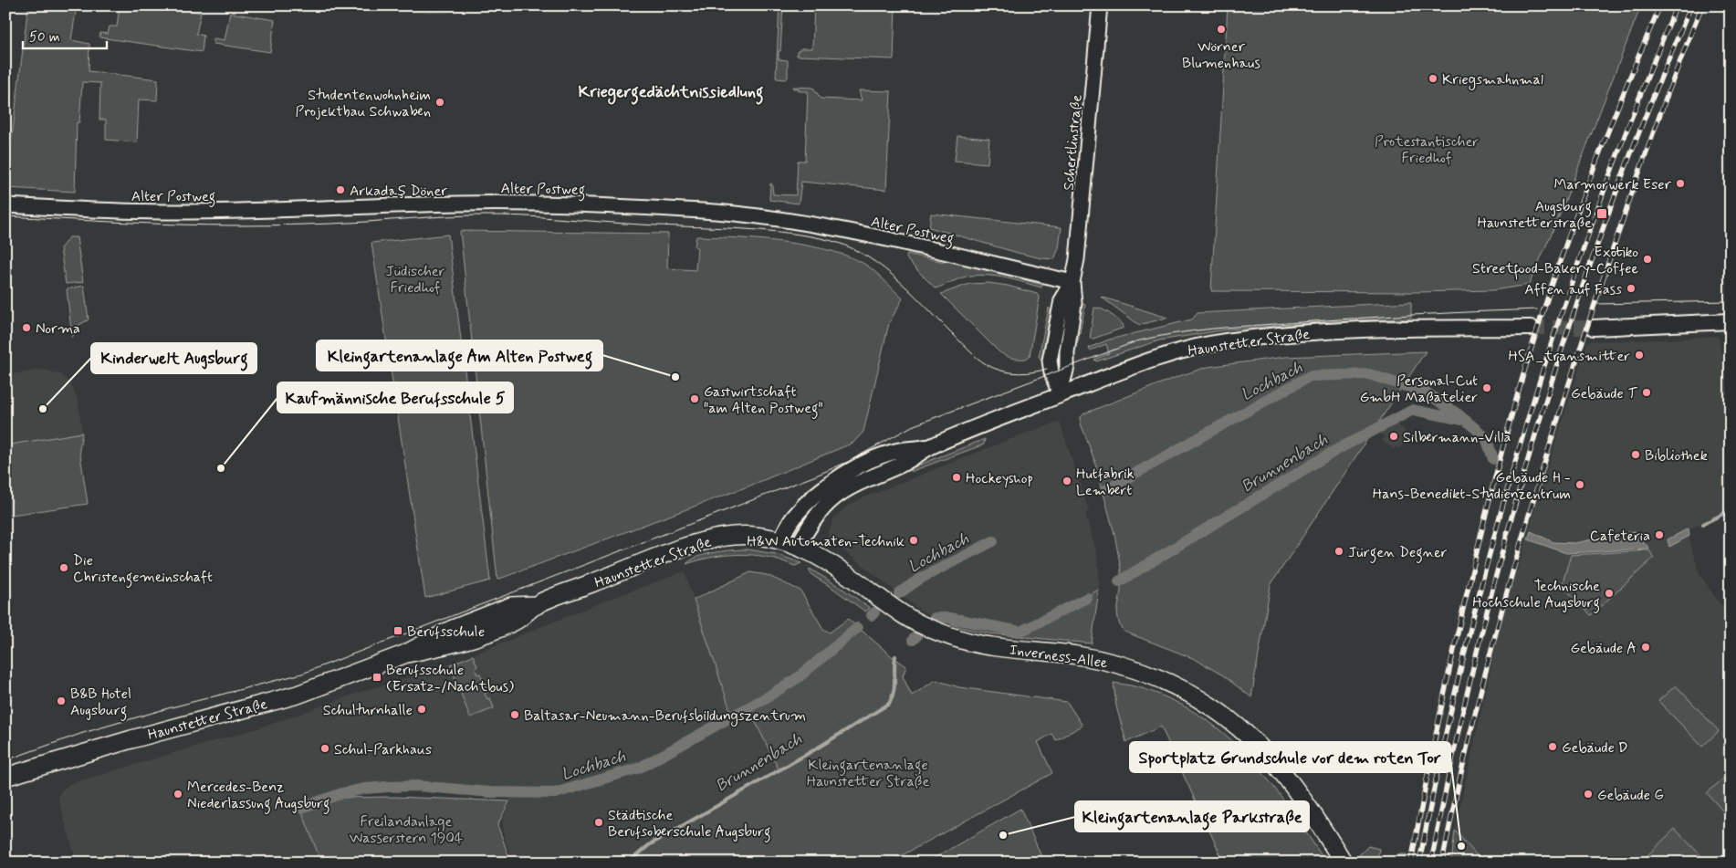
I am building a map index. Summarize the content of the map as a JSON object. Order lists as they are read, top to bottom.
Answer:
{
  "streets": {
    "main road": ["Haunstetter Straße", "Inverness-Allee"],
    "street": ["Schertlinstraße", "Alter Postweg"]
  },
  "crossings": [
    ["Schertlinstraße", "Alter Postweg"],
    ["Schertlinstraße", "Haunstetter Straße"],
    ["Haunstetter Straße", "Inverness-Allee"]
  ],
  "districts": ["Kriegergedächtnissiedlung"],
  "water": ["Lochbach", "Brunnenbach"],
  "parks": [
    "Protestantischer Friedhof",
    "Jüdischer Friedhof",
    "Kleingartenanlage Haunstetter Straße",
    "Freilandanlage Wasserstern 1904"
  ],
  "places": {
    "other": [
      "Wörner Blumenhaus",
      "Kriegsmahnmal",
      "Studentenwohnheim Projektbau Schwaben",
      "Marmorwerk Eser",
      "Arkadaş Döner",
      "Exotiko Streetfood-Bakery-Coffee",
      "Affen auf Fass",
      "Norma",
      "HSA_transmitter",
      "Kleingartenanlage Am Alten Postweg",
      "Personal-Cut GmbH Maßatelier",
      "Gebäude T",
      "Gastwirtschaft \"am Alten Postweg\"",
      "Kinderwelt Augsburg",
      "Silbermann-Villa",
      "Bibliothek",
      "Kaufmännische Berufsschule 5",
      "Hockeyshop",
      "Hutfabrik Lembert",
      "Gebäude H - Hans-Benedikt-Studienzentrum",
      "Cafeteria",
      "H&W Automaten-Technik",
      "Jürgen Degner",
      "Die Christengemeinschaft",
      "Technische Hochschule Augsburg",
      "Gebäude A",
      "B&B Hotel Augsburg",
      "Schulturnhalle",
      "Baltasar-Neumann-Berufsbildungszentrum",
      "Gebäude D",
      "Schul-Parkhaus",
      "Mercedes-Benz Niederlassung Augsburg",
      "Gebäude G",
      "Städtische Berufsoberschule Augsburg",
      "Kleingartenanlage Parkstraße",
      "Sportplatz Grundschule vor dem roten Tor"
    ],
    "transit": ["Augsburg Haunstetterstraße", "Berufsschule", "Berufsschule (Ersatz-/Nachtbus)"]
  },
  "scale_bar": "50 m"
}
